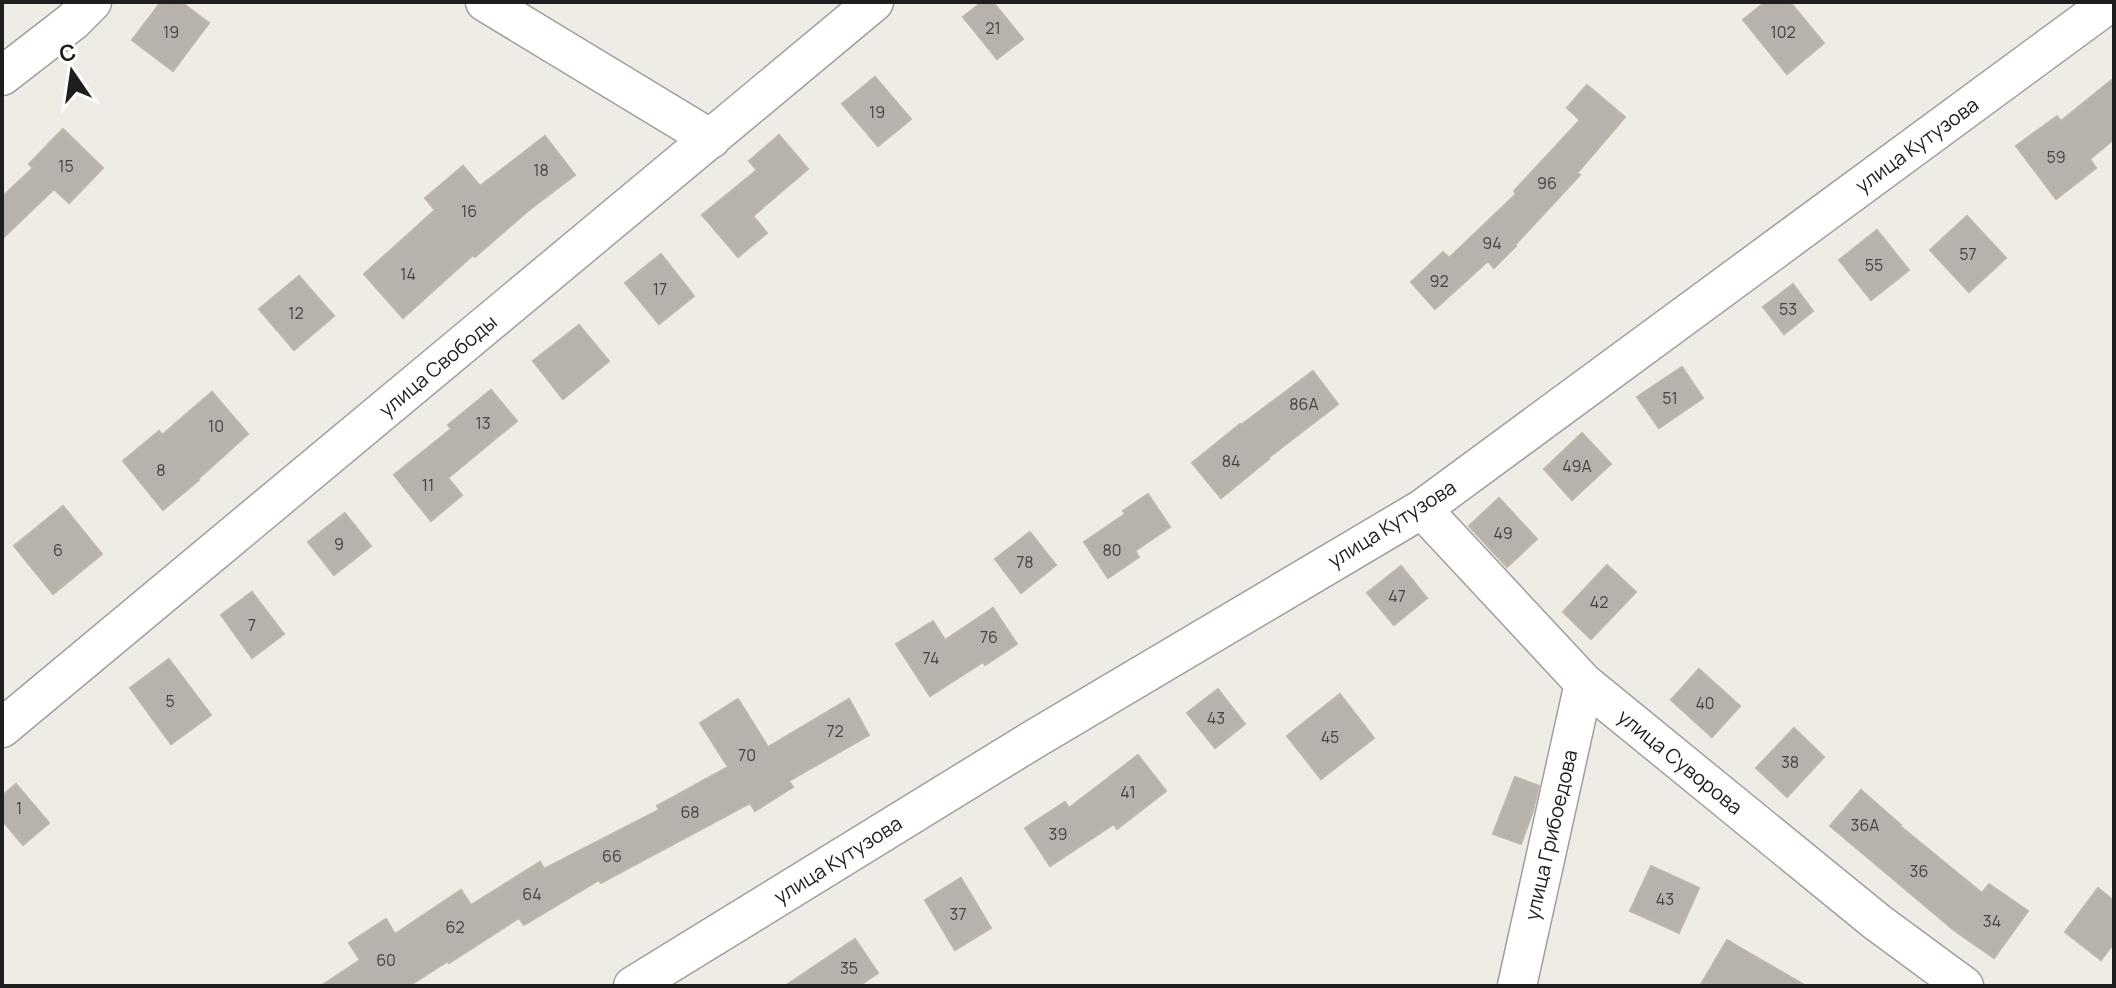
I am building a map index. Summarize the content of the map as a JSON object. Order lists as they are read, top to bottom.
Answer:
{
  "streets": {
    "street": [
      "улица Кутузова",
      "улица Свободы",
      "улица Суворова",
      "улица Грибоедова"
    ]
  },
  "crossings": [
    ["улица Кутузова", "улица Суворова"],
    ["улица Суворова", "улица Грибоедова"]
  ],
  "house_numbers": [
    "21",
    "19",
    "102",
    "19",
    "59",
    "15",
    "18",
    "96",
    "16",
    "94",
    "57",
    "55",
    "14",
    "92",
    "17",
    "53",
    "12",
    "51",
    "86А",
    "13",
    "10",
    "84",
    "49А",
    "8",
    "11",
    "49",
    "9",
    "6",
    "80",
    "78",
    "47",
    "42",
    "7",
    "76",
    "74",
    "5",
    "40",
    "43",
    "72",
    "45",
    "70",
    "38",
    "41",
    "1",
    "68",
    "36А",
    "39",
    "66",
    "36",
    "64",
    "43",
    "37",
    "34",
    "62",
    "60",
    "35"
  ],
  "north": "top"
}
